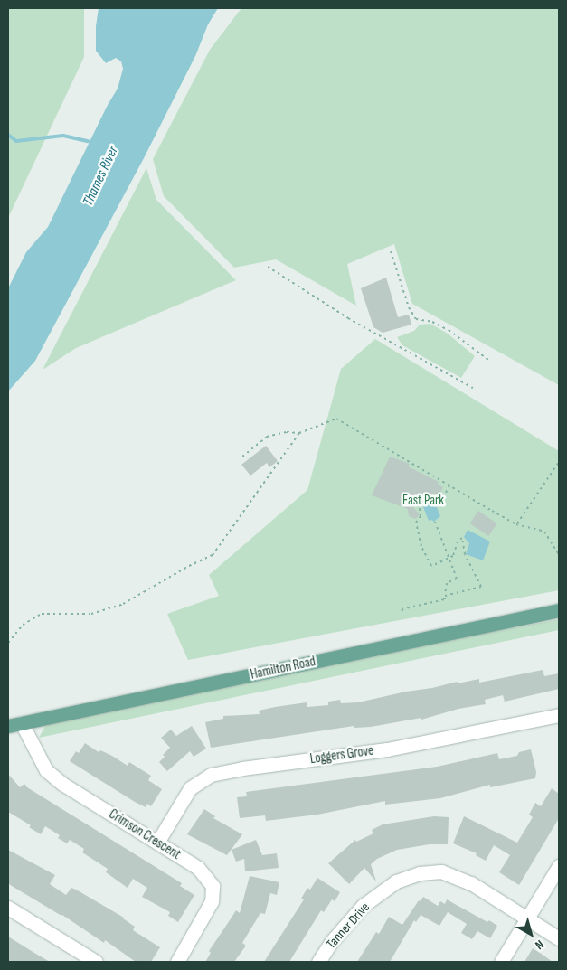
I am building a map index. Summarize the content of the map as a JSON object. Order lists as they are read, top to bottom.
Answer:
{
  "streets": {
    "main road": ["Hamilton Road"],
    "street": ["Loggers Grove", "Crimson Crescent", "Tanner Drive"]
  },
  "crossings": [
    ["Hamilton Road", "Crimson Crescent"],
    ["Loggers Grove", "Crimson Crescent"]
  ],
  "water": ["Thames River"],
  "parks": ["East Park"],
  "north": "bottom right"
}
